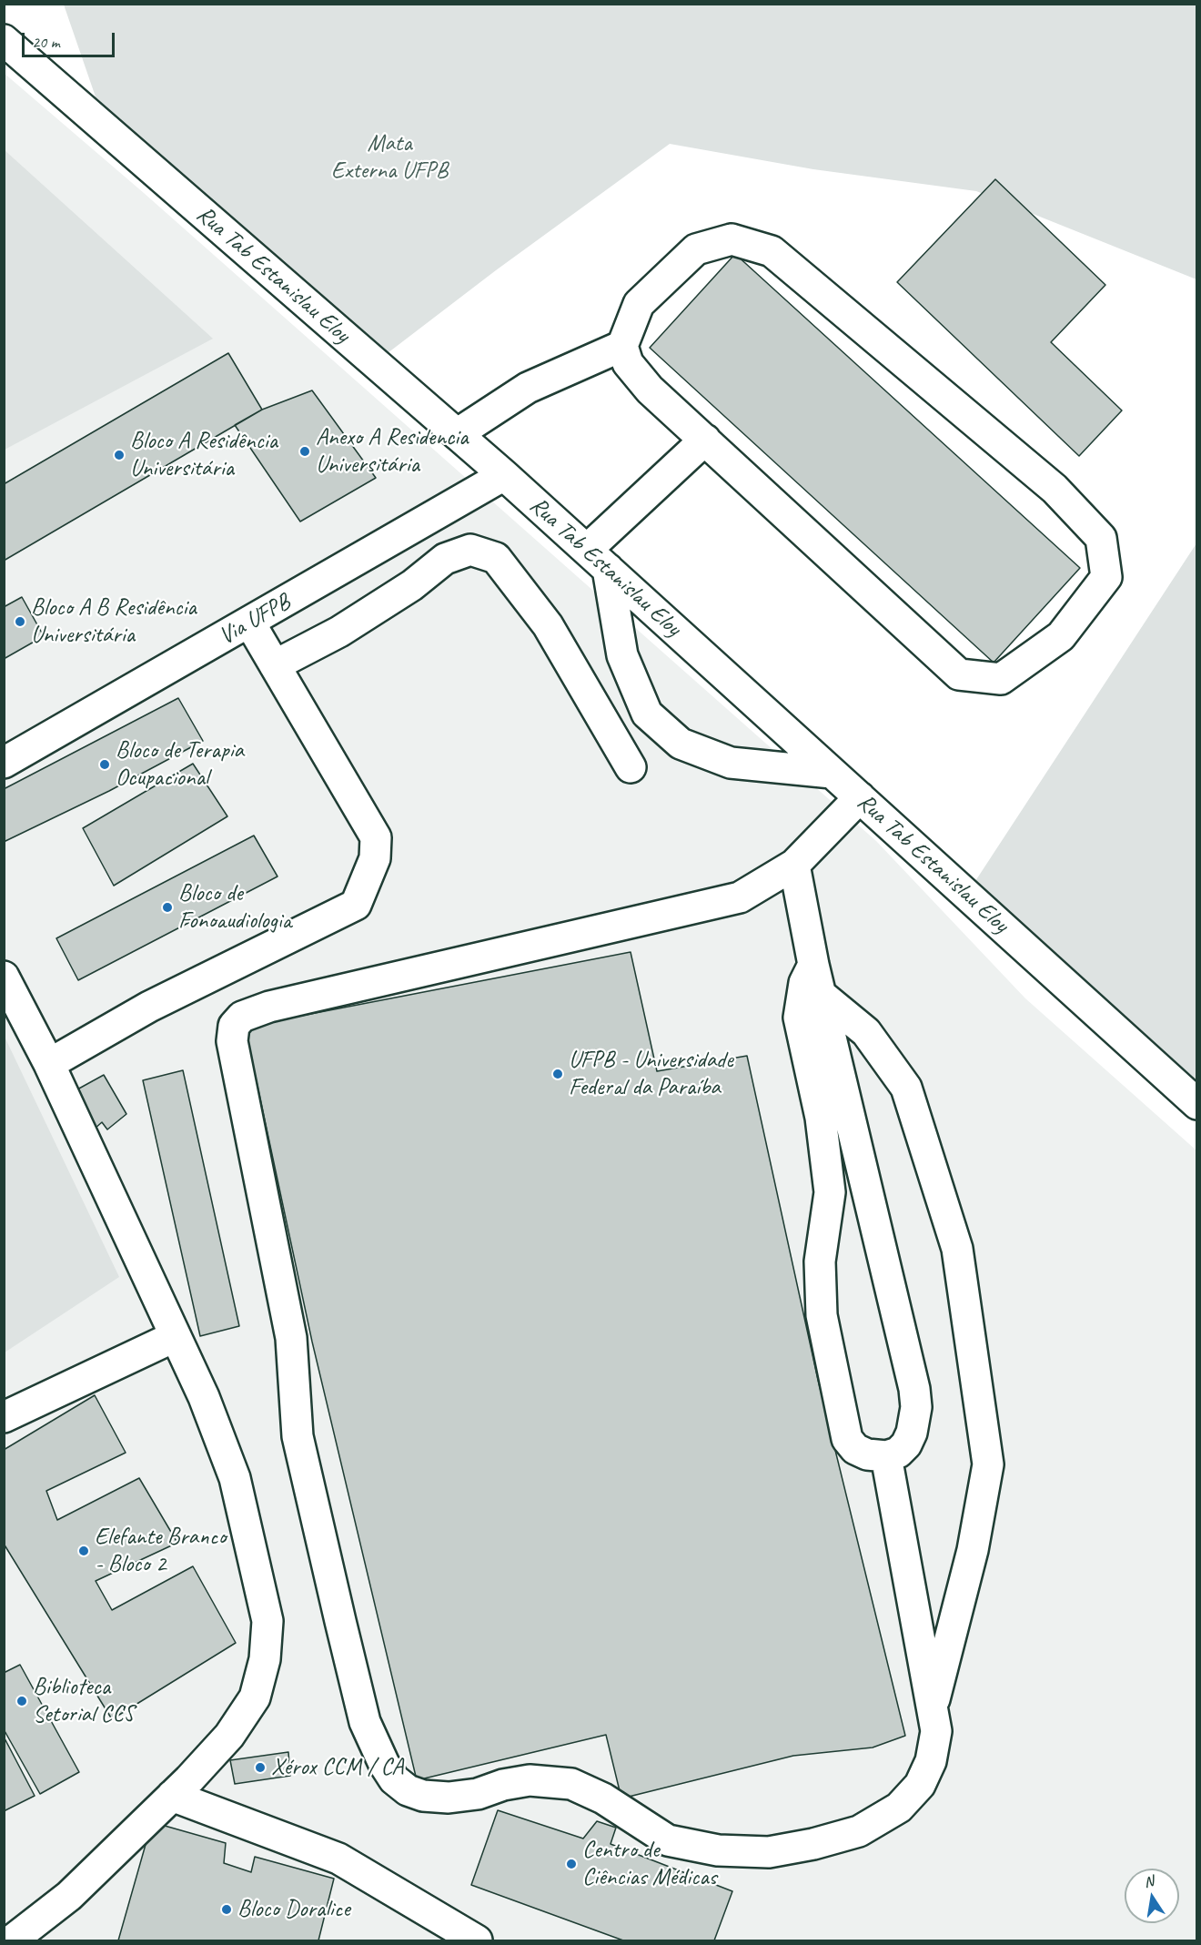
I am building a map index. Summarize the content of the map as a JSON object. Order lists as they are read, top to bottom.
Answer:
{
  "streets": {
    "street": ["Rua Tab Estanislau Eloy", "Via UFPB"]
  },
  "crossings": [
    ["Rua Tab Estanislau Eloy", "Via UFPB"]
  ],
  "parks": ["Mata Externa UFPB"],
  "places": [
    "Anexo A Residencia Universitária",
    "Bloco A Residência Universitária",
    "Bloco A B Residência Universitária",
    "Bloco de Terapia Ocupacional",
    "Bloco de Fonoaudiologia",
    "UFPB - Universidade Federal da Paraíba",
    "Elefante Branco - Bloco 2",
    "Biblioteca Setorial CCS",
    "Xérox CCM / CA",
    "Centro de Ciências Médicas",
    "Bloco Doralice"
  ],
  "scale_bar": "20 m",
  "north": "top"
}
